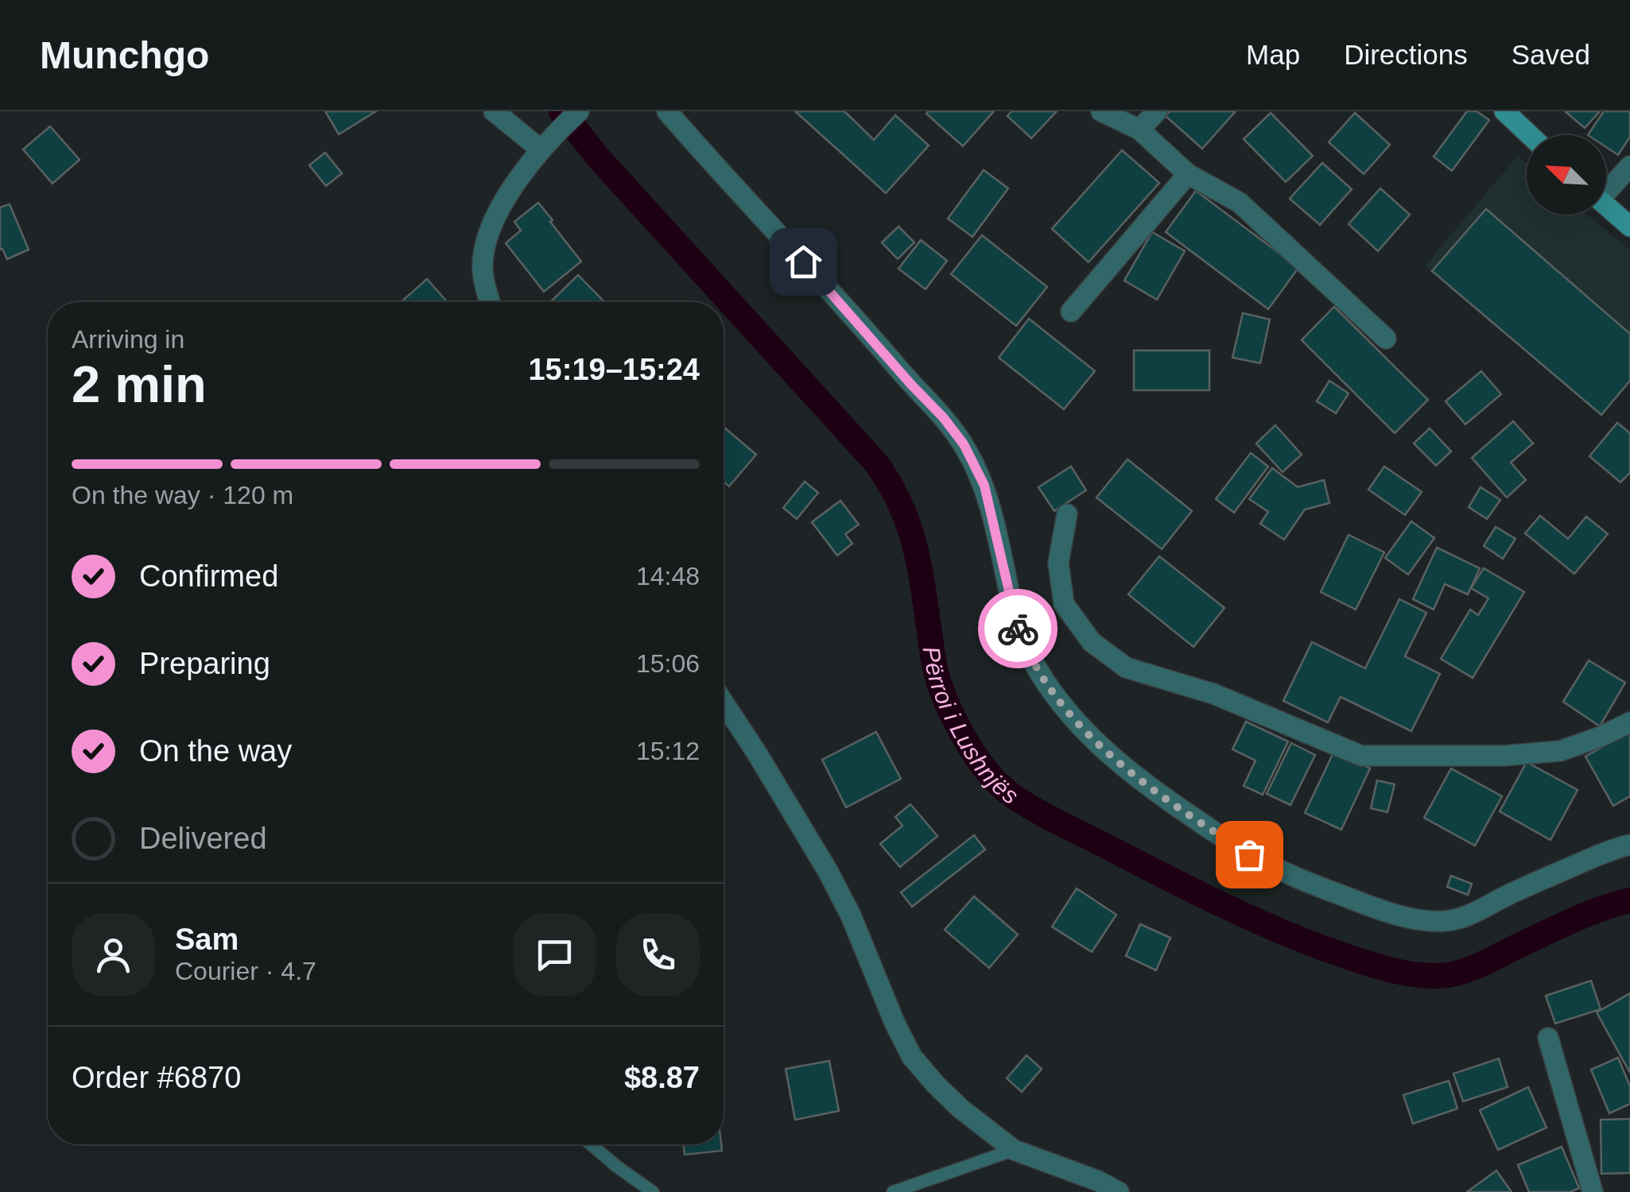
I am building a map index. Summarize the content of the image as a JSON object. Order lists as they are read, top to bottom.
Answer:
{
  "water": ["Përroi i Lushnjës"],
  "north": "top left",
  "page": {
    "header": "Munchgo",
    "nav": ["Map", "Directions", "Saved"],
    "heading": ["2 min", "Arriving in", "15:19–15:24"],
    "panel": [
      "Sam",
      "Courier · 4.7",
      "Order #6870",
      "$8.87"
    ],
    "bar": "On the way · 120 m",
    "list": [
      ["Confirmed", "14:48"],
      ["Preparing", "15:06"],
      ["On the way", "15:12"],
      "Delivered"
    ]
  }
}
